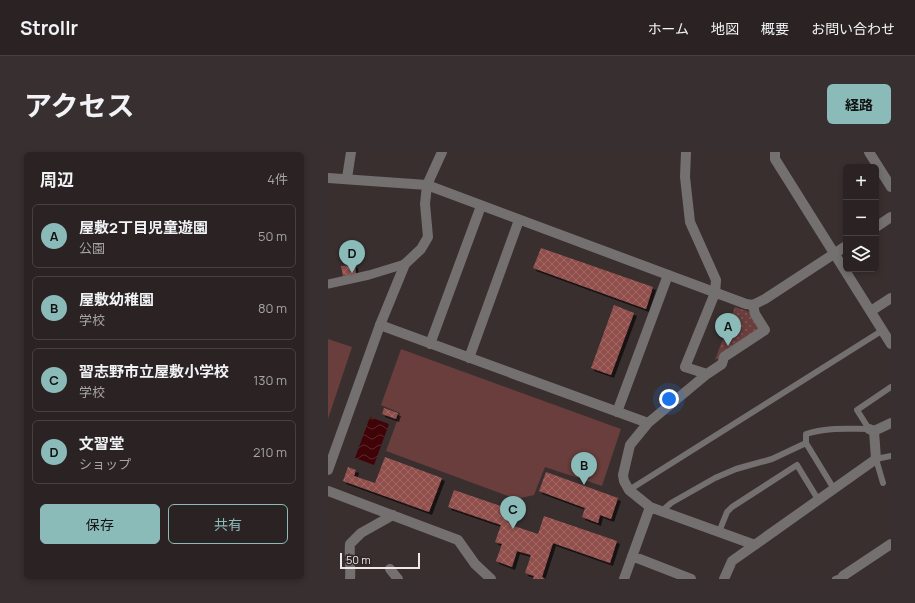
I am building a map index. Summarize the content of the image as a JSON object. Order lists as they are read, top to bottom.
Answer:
{
  "scale_bar": "50 m",
  "page": {
    "header": "Strollr",
    "nav": [
      "ホーム",
      "地図",
      "概要",
      "お問い合わせ"
    ],
    "title": "アクセス",
    "buttons": [
      "経路",
      ["保存", "共有"]
    ],
    "heading": ["周辺", "4件"],
    "map_buttons": ["+", "−"],
    "list": [
      {
        "mark": "A",
        "name": "屋敷2丁目児童遊園",
        "note": "公園",
        "value": "50 m"
      },
      {
        "mark": "B",
        "name": "屋敷幼稚園",
        "note": "学校",
        "value": "80 m"
      },
      {
        "mark": "C",
        "name": "習志野市立屋敷小学校",
        "note": "学校",
        "value": "130 m"
      },
      {
        "mark": "D",
        "name": "文習堂",
        "note": "ショップ",
        "value": "210 m"
      }
    ],
    "pins": [
      "D",
      "A",
      "B",
      "C"
    ],
    "scale": "50 m"
  }
}
